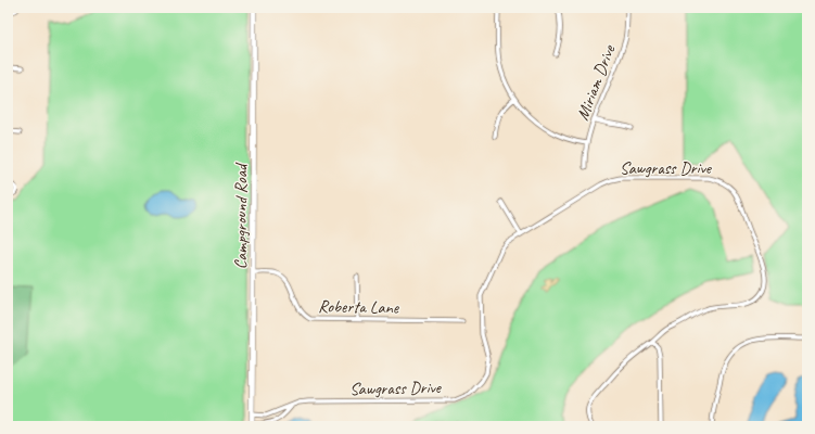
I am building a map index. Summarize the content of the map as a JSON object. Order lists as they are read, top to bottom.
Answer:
{
  "streets": {
    "street": [
      "Miriam Drive",
      "Sawgrass Drive",
      "Campground Road",
      "Roberta Lane"
    ]
  },
  "crossings": [
    ["Sawgrass Drive", "Campground Road"],
    ["Campground Road", "Roberta Lane"]
  ]
}
